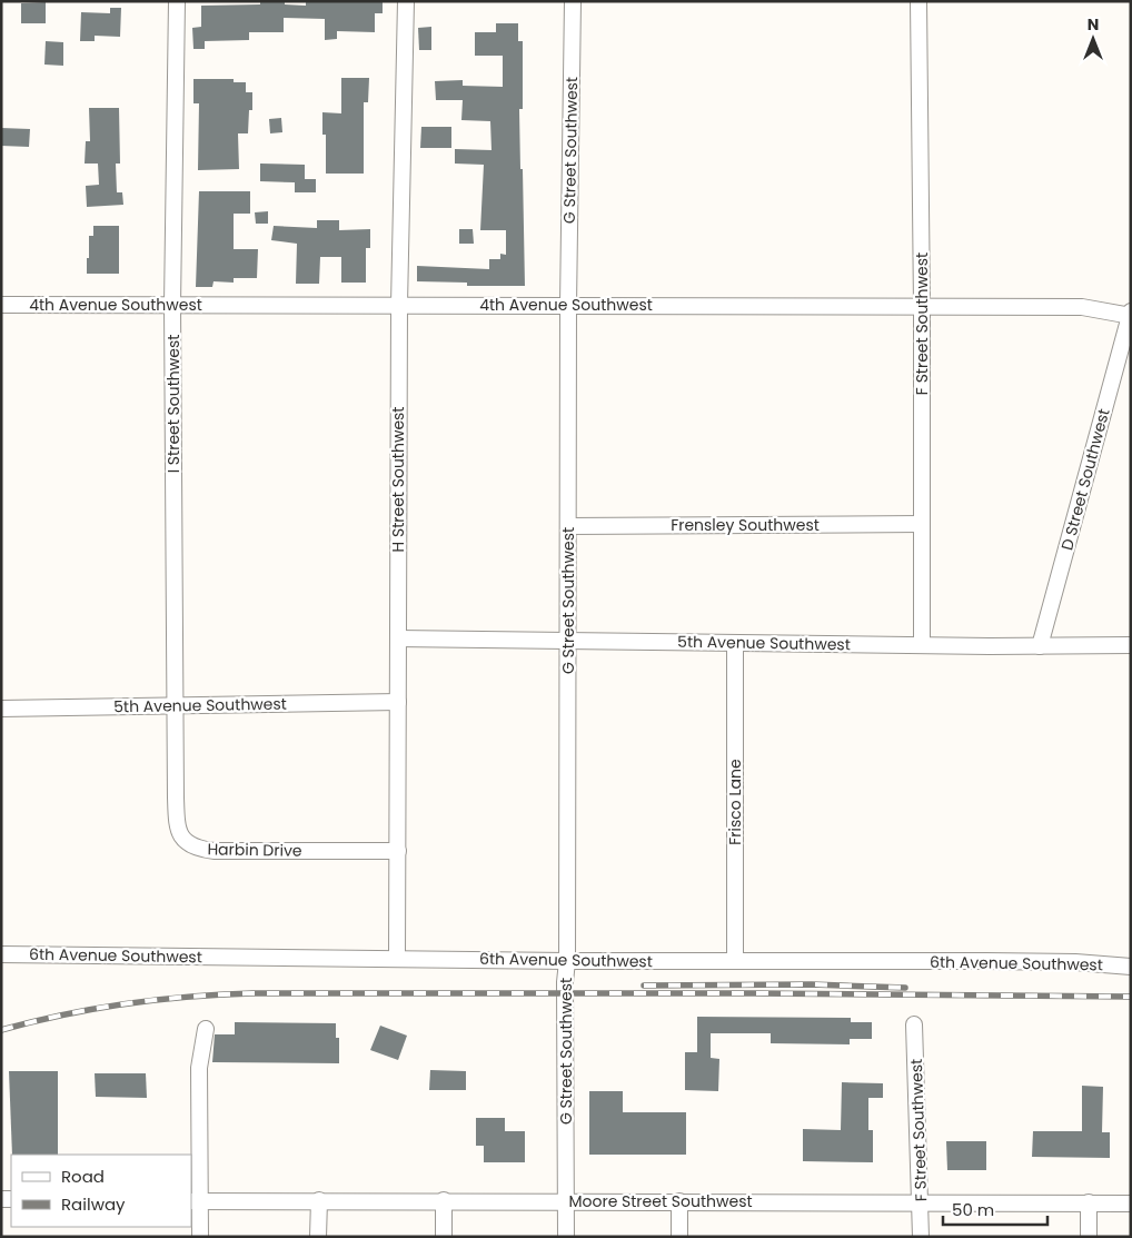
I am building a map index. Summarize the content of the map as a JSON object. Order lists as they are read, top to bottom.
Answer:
{
  "streets": {
    "street": [
      "G Street Southwest",
      "4th Avenue Southwest",
      "F Street Southwest",
      "I Street Southwest",
      "H Street Southwest",
      "D Street Southwest",
      "Frensley Southwest",
      "5th Avenue Southwest",
      "Frisco Lane",
      "Harbin Drive",
      "6th Avenue Southwest",
      "Moore Street Southwest"
    ]
  },
  "crossings": [
    ["G Street Southwest", "4th Avenue Southwest"],
    ["G Street Southwest", "Frensley Southwest"],
    ["G Street Southwest", "5th Avenue Southwest"],
    ["G Street Southwest", "6th Avenue Southwest"],
    ["G Street Southwest", "Moore Street Southwest"],
    ["4th Avenue Southwest", "F Street Southwest"],
    ["4th Avenue Southwest", "I Street Southwest"],
    ["4th Avenue Southwest", "H Street Southwest"],
    ["4th Avenue Southwest", "D Street Southwest"],
    ["F Street Southwest", "Frensley Southwest"],
    ["F Street Southwest", "5th Avenue Southwest"],
    ["F Street Southwest", "Moore Street Southwest"],
    ["I Street Southwest", "5th Avenue Southwest"],
    ["I Street Southwest", "Harbin Drive"],
    ["H Street Southwest", "5th Avenue Southwest"],
    ["H Street Southwest", "Harbin Drive"],
    ["H Street Southwest", "6th Avenue Southwest"],
    ["D Street Southwest", "5th Avenue Southwest"],
    ["5th Avenue Southwest", "Frisco Lane"],
    ["5th Avenue Southwest", "Harbin Drive"],
    ["Frisco Lane", "6th Avenue Southwest"]
  ],
  "legend": ["Road", "Railway"],
  "scale_bar": "50 m",
  "north": "top"
}
